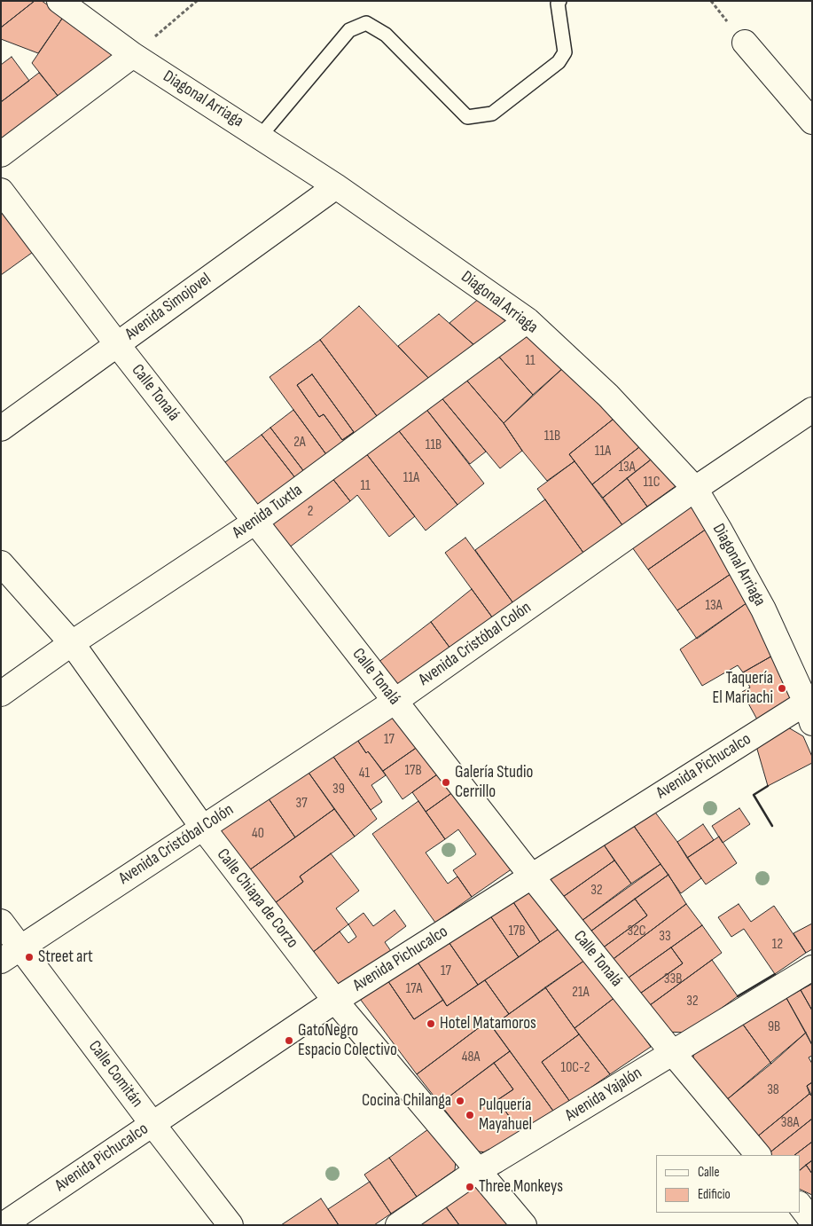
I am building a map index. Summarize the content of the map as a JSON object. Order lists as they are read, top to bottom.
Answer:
{
  "streets": {
    "street": [
      "Diagonal Arriaga",
      "Avenida Simojovel",
      "Calle Tonalá",
      "Avenida Tuxtla",
      "Avenida Cristóbal Colón",
      "Avenida Pichucalco",
      "Calle Chiapa de Corzo",
      "Calle Comitán",
      "Avenida Yajalón"
    ]
  },
  "crossings": [
    ["Diagonal Arriaga", "Avenida Simojovel"],
    ["Diagonal Arriaga", "Avenida Tuxtla"],
    ["Diagonal Arriaga", "Avenida Cristóbal Colón"],
    ["Diagonal Arriaga", "Avenida Pichucalco"],
    ["Avenida Simojovel", "Calle Tonalá"],
    ["Calle Tonalá", "Avenida Tuxtla"],
    ["Calle Tonalá", "Avenida Cristóbal Colón"],
    ["Calle Tonalá", "Avenida Pichucalco"],
    ["Calle Tonalá", "Avenida Yajalón"],
    ["Avenida Tuxtla", "Calle Chiapa de Corzo"],
    ["Avenida Cristóbal Colón", "Calle Chiapa de Corzo"],
    ["Avenida Cristóbal Colón", "Calle Comitán"],
    ["Avenida Pichucalco", "Calle Chiapa de Corzo"],
    ["Avenida Pichucalco", "Calle Comitán"],
    ["Calle Chiapa de Corzo", "Avenida Yajalón"]
  ],
  "places": [
    "Taquería El Mariachi",
    "Galería Studio Cerrillo",
    "Street art",
    "Hotel Matamoros",
    "GatoNegro Espacio Colectivo",
    "Cocina Chilanga",
    "Pulquería Mayahuel",
    "Three Monkeys"
  ],
  "house_numbers": [
    "11",
    "11B",
    "2A",
    "11B",
    "11A",
    "13A",
    "11A",
    "11C",
    "11",
    "2",
    "13A",
    "17",
    "17B",
    "41",
    "39",
    "37",
    "40",
    "32",
    "17B",
    "32C",
    "33",
    "12",
    "17",
    "33B",
    "17A",
    "21A",
    "32",
    "9B",
    "48A",
    "10C-2",
    "38",
    "38A"
  ],
  "legend": ["Calle", "Edificio"]
}
